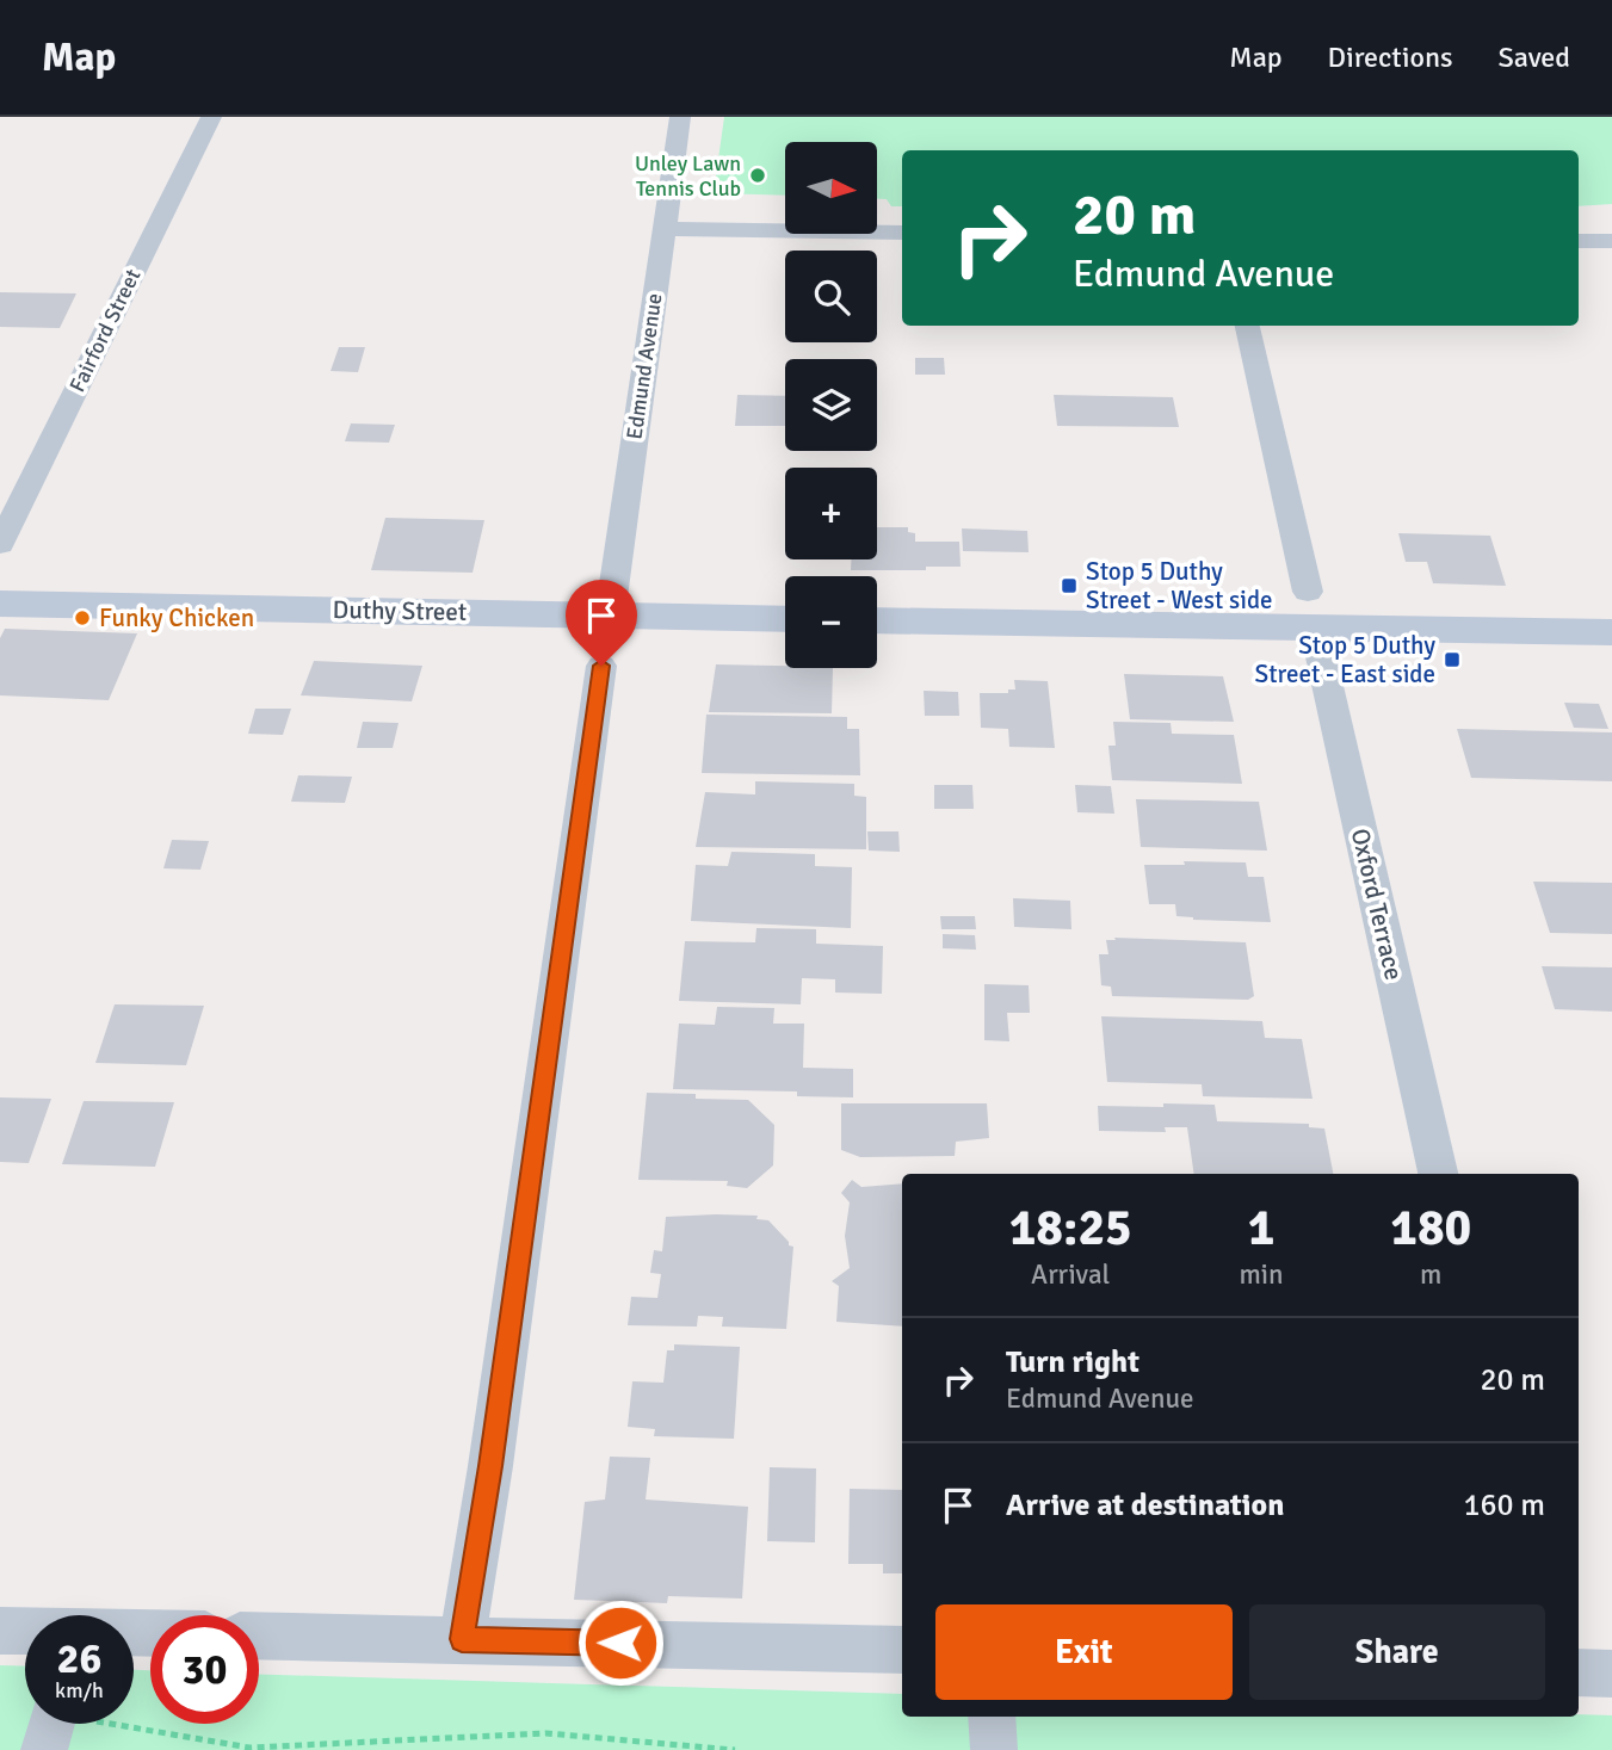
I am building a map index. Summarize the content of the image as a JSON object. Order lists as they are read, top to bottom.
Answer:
{
  "streets": {
    "street": [
      "Fairford Street",
      "Edmund Avenue",
      "Duthy Street",
      "Oxford Terrace"
    ]
  },
  "crossings": [
    ["Edmund Avenue", "Duthy Street"]
  ],
  "places": {
    "other": ["Unley Lawn Tennis Club", "Funky Chicken"],
    "transit": ["Stop 5 Duthy Street - West side", "Stop 5 Duthy Street - East side"]
  },
  "north": "right",
  "page": {
    "header": "Map",
    "nav": ["Map", "Directions", "Saved"],
    "map_buttons": ["+", "−"],
    "turn": ["20 m", "Edmund Avenue"],
    "eta": [
      "18:25",
      "Arrival",
      "1",
      "min",
      "180",
      "m"
    ],
    "list": [
      {
        "name": "Turn right",
        "note": "Edmund Avenue",
        "value": "20 m"
      },
      {
        "name": "Arrive at destination",
        "value": "160 m"
      }
    ],
    "buttons": ["Exit", "Share"],
    "speed": "26 km/h",
    "limit": "30"
  }
}
